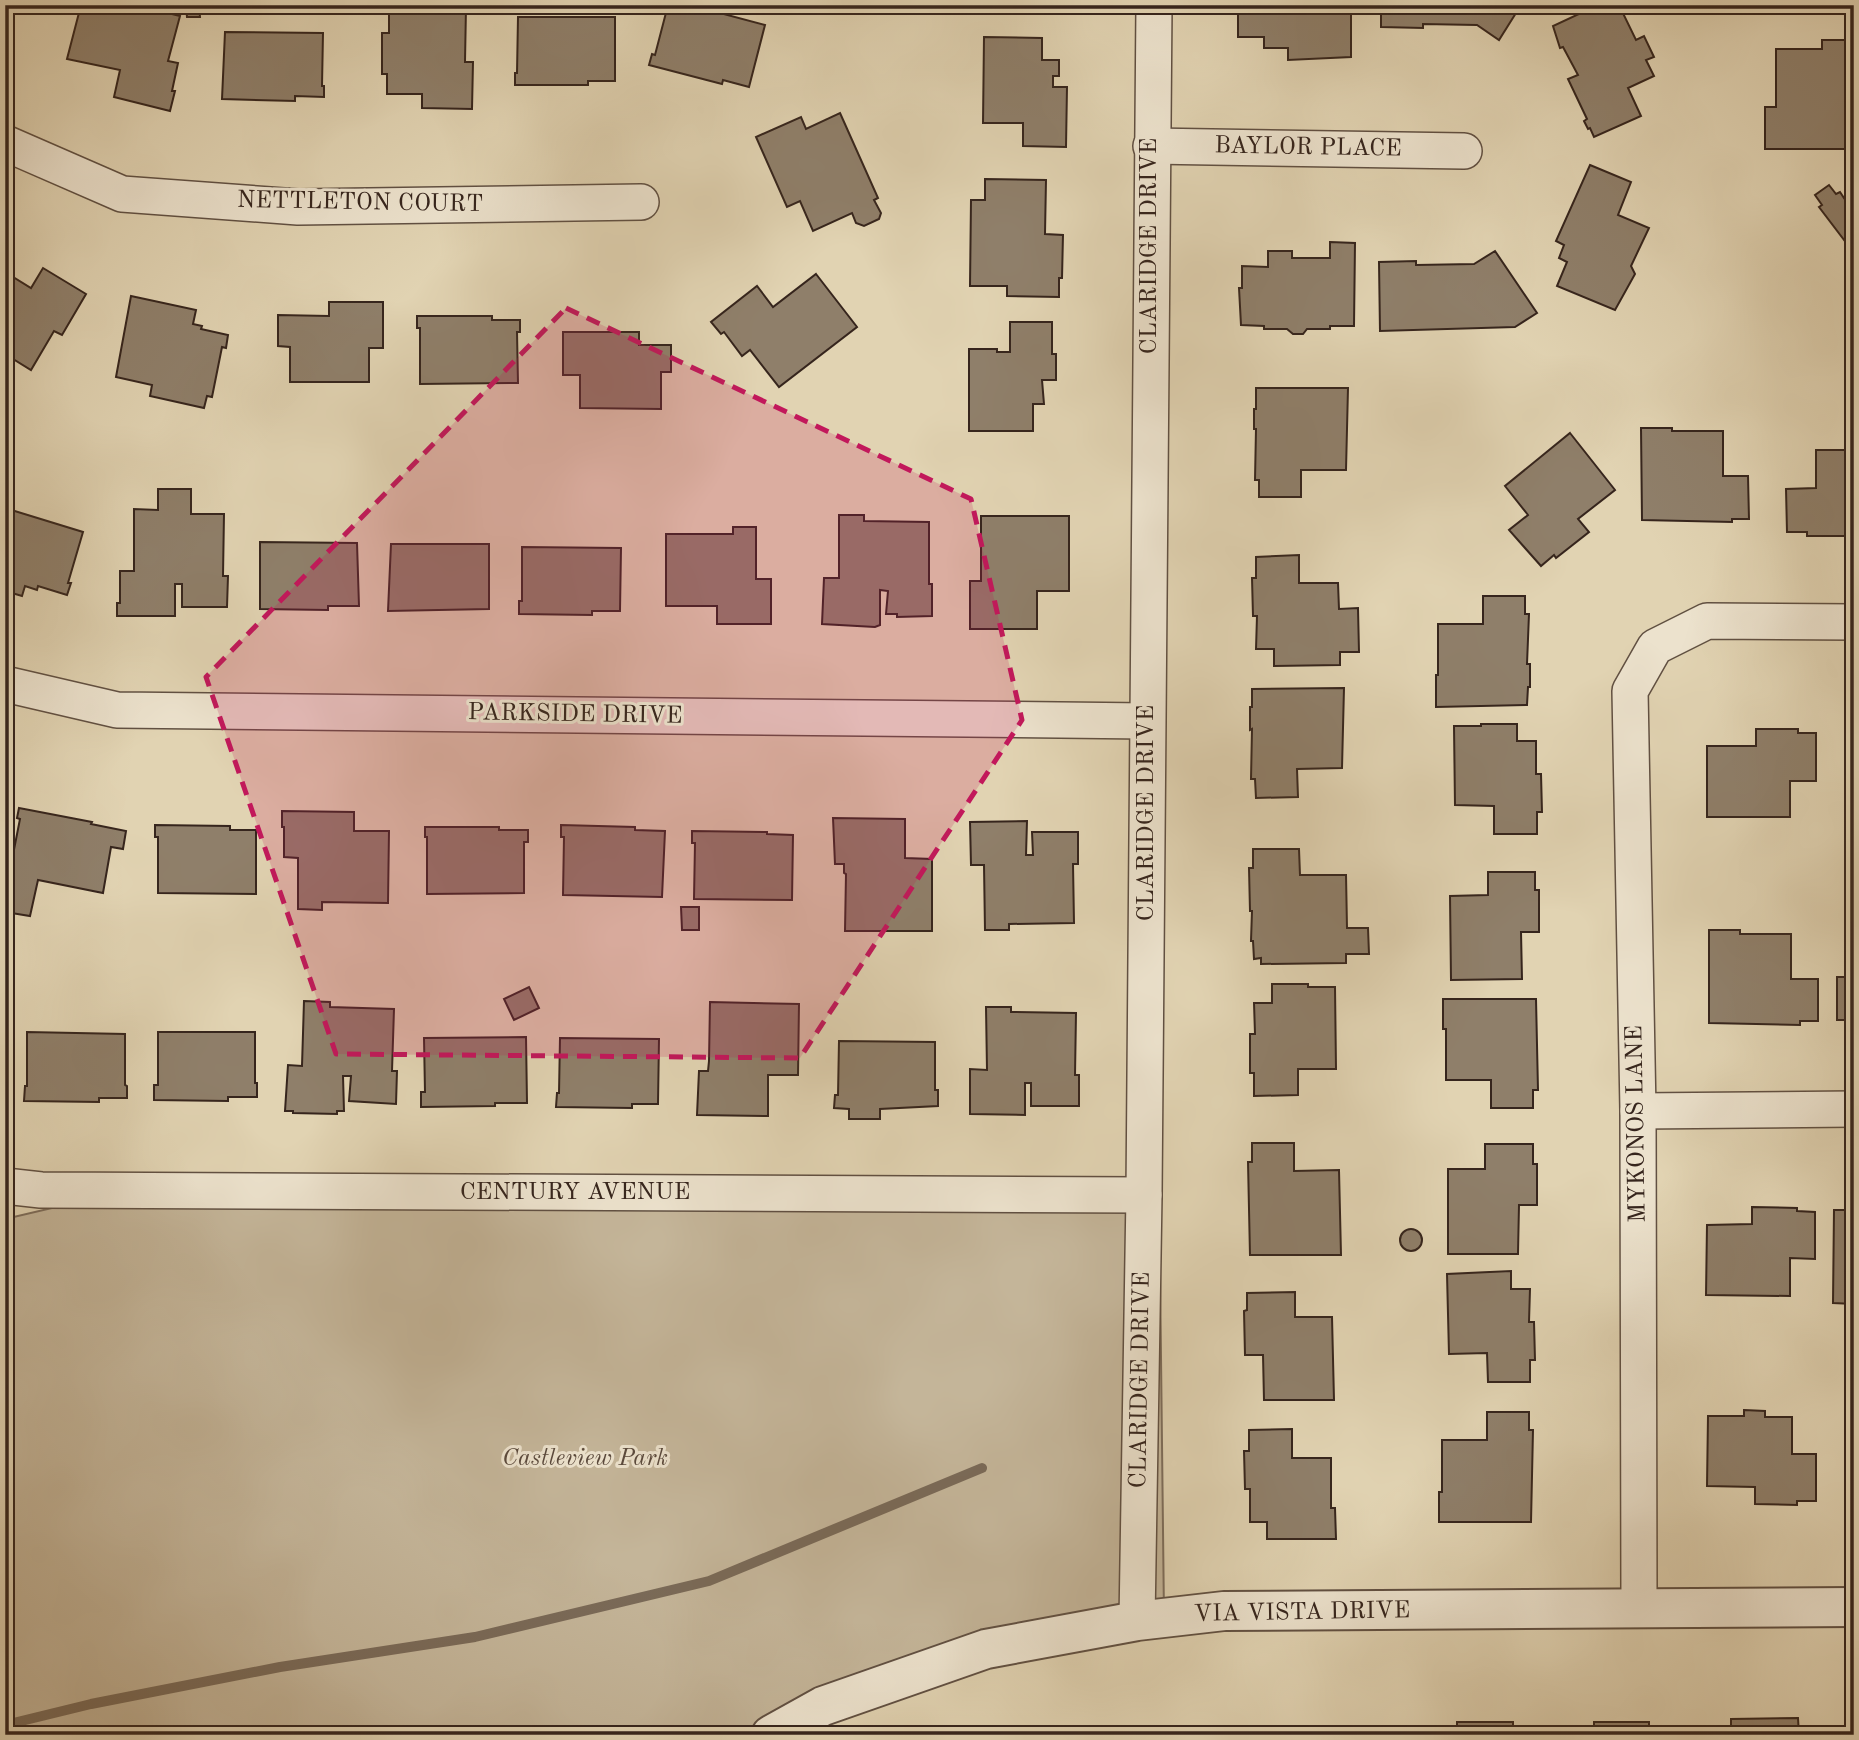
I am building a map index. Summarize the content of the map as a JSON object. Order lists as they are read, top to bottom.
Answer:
{
  "streets": {
    "street": [
      "BAYLOR PLACE",
      "NETTLETON COURT",
      "CLARIDGE DRIVE",
      "PARKSIDE DRIVE",
      "MYKONOS LANE",
      "CENTURY AVENUE",
      "VIA VISTA DRIVE"
    ]
  },
  "crossings": [
    ["BAYLOR PLACE", "CLARIDGE DRIVE"],
    ["CLARIDGE DRIVE", "PARKSIDE DRIVE"],
    ["CLARIDGE DRIVE", "CENTURY AVENUE"],
    ["CLARIDGE DRIVE", "VIA VISTA DRIVE"],
    ["MYKONOS LANE", "VIA VISTA DRIVE"]
  ],
  "parks": ["Castleview Park"]
}
